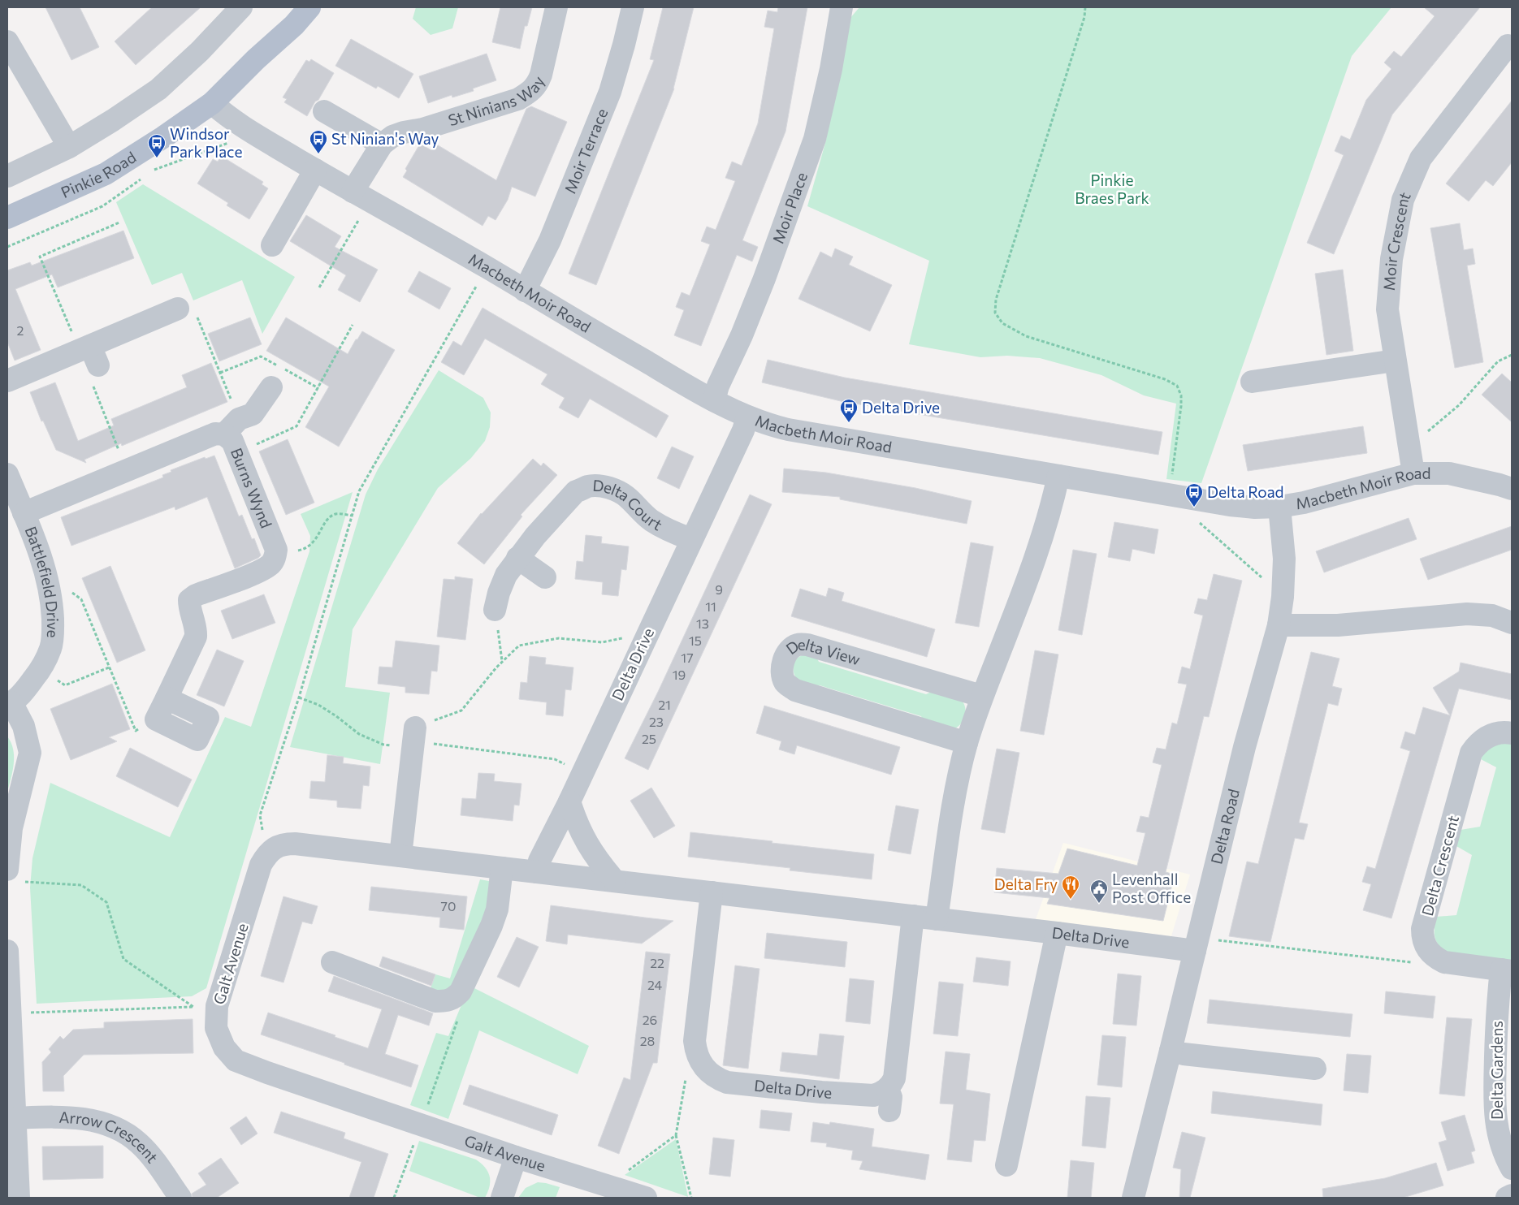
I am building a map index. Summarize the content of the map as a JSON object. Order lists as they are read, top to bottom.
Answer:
{
  "streets": {
    "main road": ["Pinkie Road"],
    "street": [
      "St Ninians Way",
      "Moir Terrace",
      "Moir Place",
      "Moir Crescent",
      "Macbeth Moir Road",
      "Burns Wynd",
      "Delta Court",
      "Battlefield Drive",
      "Delta View",
      "Delta Drive",
      "Delta Road",
      "Delta Crescent",
      "Galt Avenue",
      "Delta Gardens",
      "Arrow Crescent"
    ]
  },
  "crossings": [
    ["St Ninians Way", "Macbeth Moir Road"],
    ["Moir Terrace", "Macbeth Moir Road"],
    ["Pinkie Road", "Macbeth Moir Road"],
    ["Moir Place", "Macbeth Moir Road"],
    ["Moir Crescent", "Macbeth Moir Road"],
    ["Macbeth Moir Road", "Delta Drive"],
    ["Macbeth Moir Road", "Delta Road"],
    ["Burns Wynd", "Battlefield Drive"],
    ["Delta Court", "Delta Drive"],
    ["Delta Drive", "Delta Road"]
  ],
  "parks": ["Pinkie Braes Park"],
  "places": {
    "bus stop": [
      "St Ninian's Way",
      "Windsor Park Place",
      "Delta Drive",
      "Delta Road"
    ],
    "restaurant": ["Delta Fry"],
    "public building": ["Levenhall Post Office"]
  },
  "house_numbers": [
    "2",
    "9",
    "11",
    "13",
    "15",
    "17",
    "19",
    "21",
    "23",
    "25",
    "70",
    "22",
    "24",
    "26",
    "28"
  ]
}
